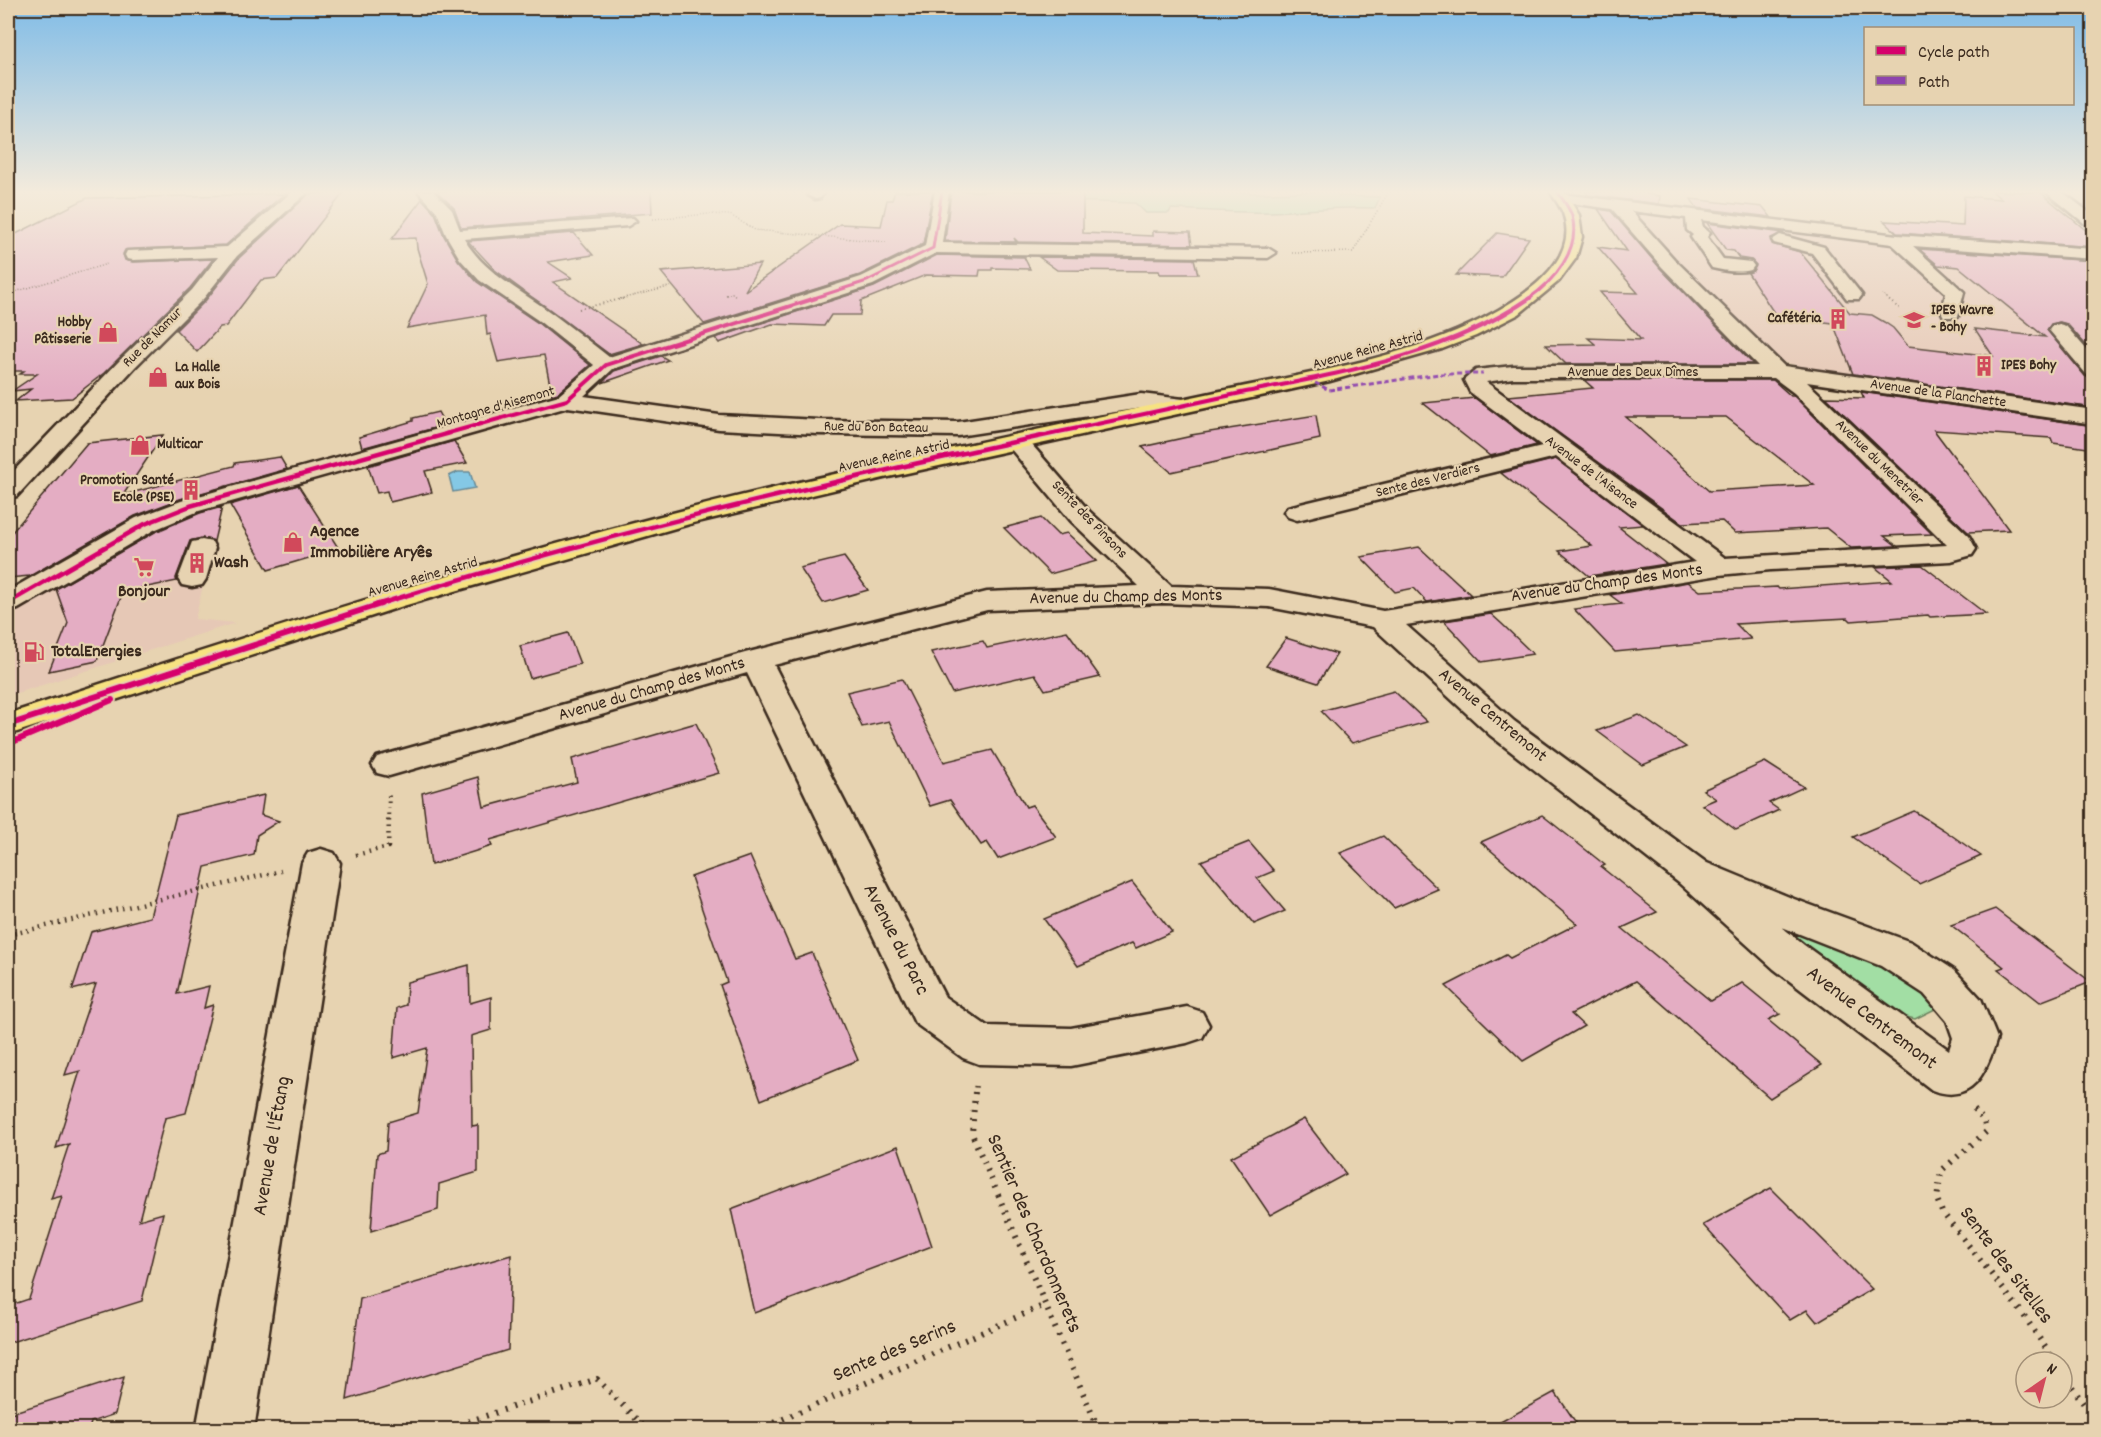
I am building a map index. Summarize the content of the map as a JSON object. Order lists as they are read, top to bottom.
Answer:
{
  "streets": {
    "main road": ["Avenue Reine Astrid"],
    "street": [
      "Rue de Namur",
      "Avenue des Deux Dîmes",
      "Avenue de la Planchette",
      "Montagne d'Aisemont",
      "Rue du Bon Bateau",
      "Avenue du Menetrier",
      "Avenue de l'Aisance",
      "Sente des Verdiers",
      "Sente des Pinsons",
      "Avenue du Champ des Monts",
      "Avenue Centremont",
      "Avenue du Parc",
      "Avenue de l'Étang"
    ],
    "path": ["Sentier des Chardonnerets", "Sente des Sitelles", "Sente des Serins"]
  },
  "crossings": [
    ["Avenue Reine Astrid", "Rue du Bon Bateau"],
    ["Avenue Reine Astrid", "Sente des Pinsons"],
    ["Avenue des Deux Dîmes", "Avenue de la Planchette"],
    ["Avenue des Deux Dîmes", "Avenue du Menetrier"],
    ["Avenue des Deux Dîmes", "Avenue de l'Aisance"],
    ["Avenue de la Planchette", "Avenue du Menetrier"],
    ["Montagne d'Aisemont", "Rue du Bon Bateau"],
    ["Avenue du Menetrier", "Avenue du Champ des Monts"],
    ["Avenue de l'Aisance", "Sente des Verdiers"],
    ["Avenue de l'Aisance", "Avenue du Champ des Monts"],
    ["Sente des Pinsons", "Avenue du Champ des Monts"],
    ["Avenue du Champ des Monts", "Avenue Centremont"],
    ["Avenue du Champ des Monts", "Avenue du Parc"],
    ["Avenue Centremont", "Sente des Sitelles"],
    ["Avenue du Parc", "Sentier des Chardonnerets"],
    ["Sentier des Chardonnerets", "Sente des Serins"]
  ],
  "places": {
    "building": [
      "Cafétéria",
      "IPES Bohy",
      "Promotion Santé Ecole (PSE)",
      "Wash"
    ],
    "school or university": ["IPES Wavre - Bohy"],
    "shop": [
      "Hobby Pâtisserie",
      "La Halle aux Bois",
      "Multicar",
      "Agence Immobilière Aryês"
    ],
    "supermarket": ["Bonjour"],
    "fuel station": ["TotalEnergies"]
  },
  "legend": ["Cycle path", "Path"],
  "north": "top right"
}
